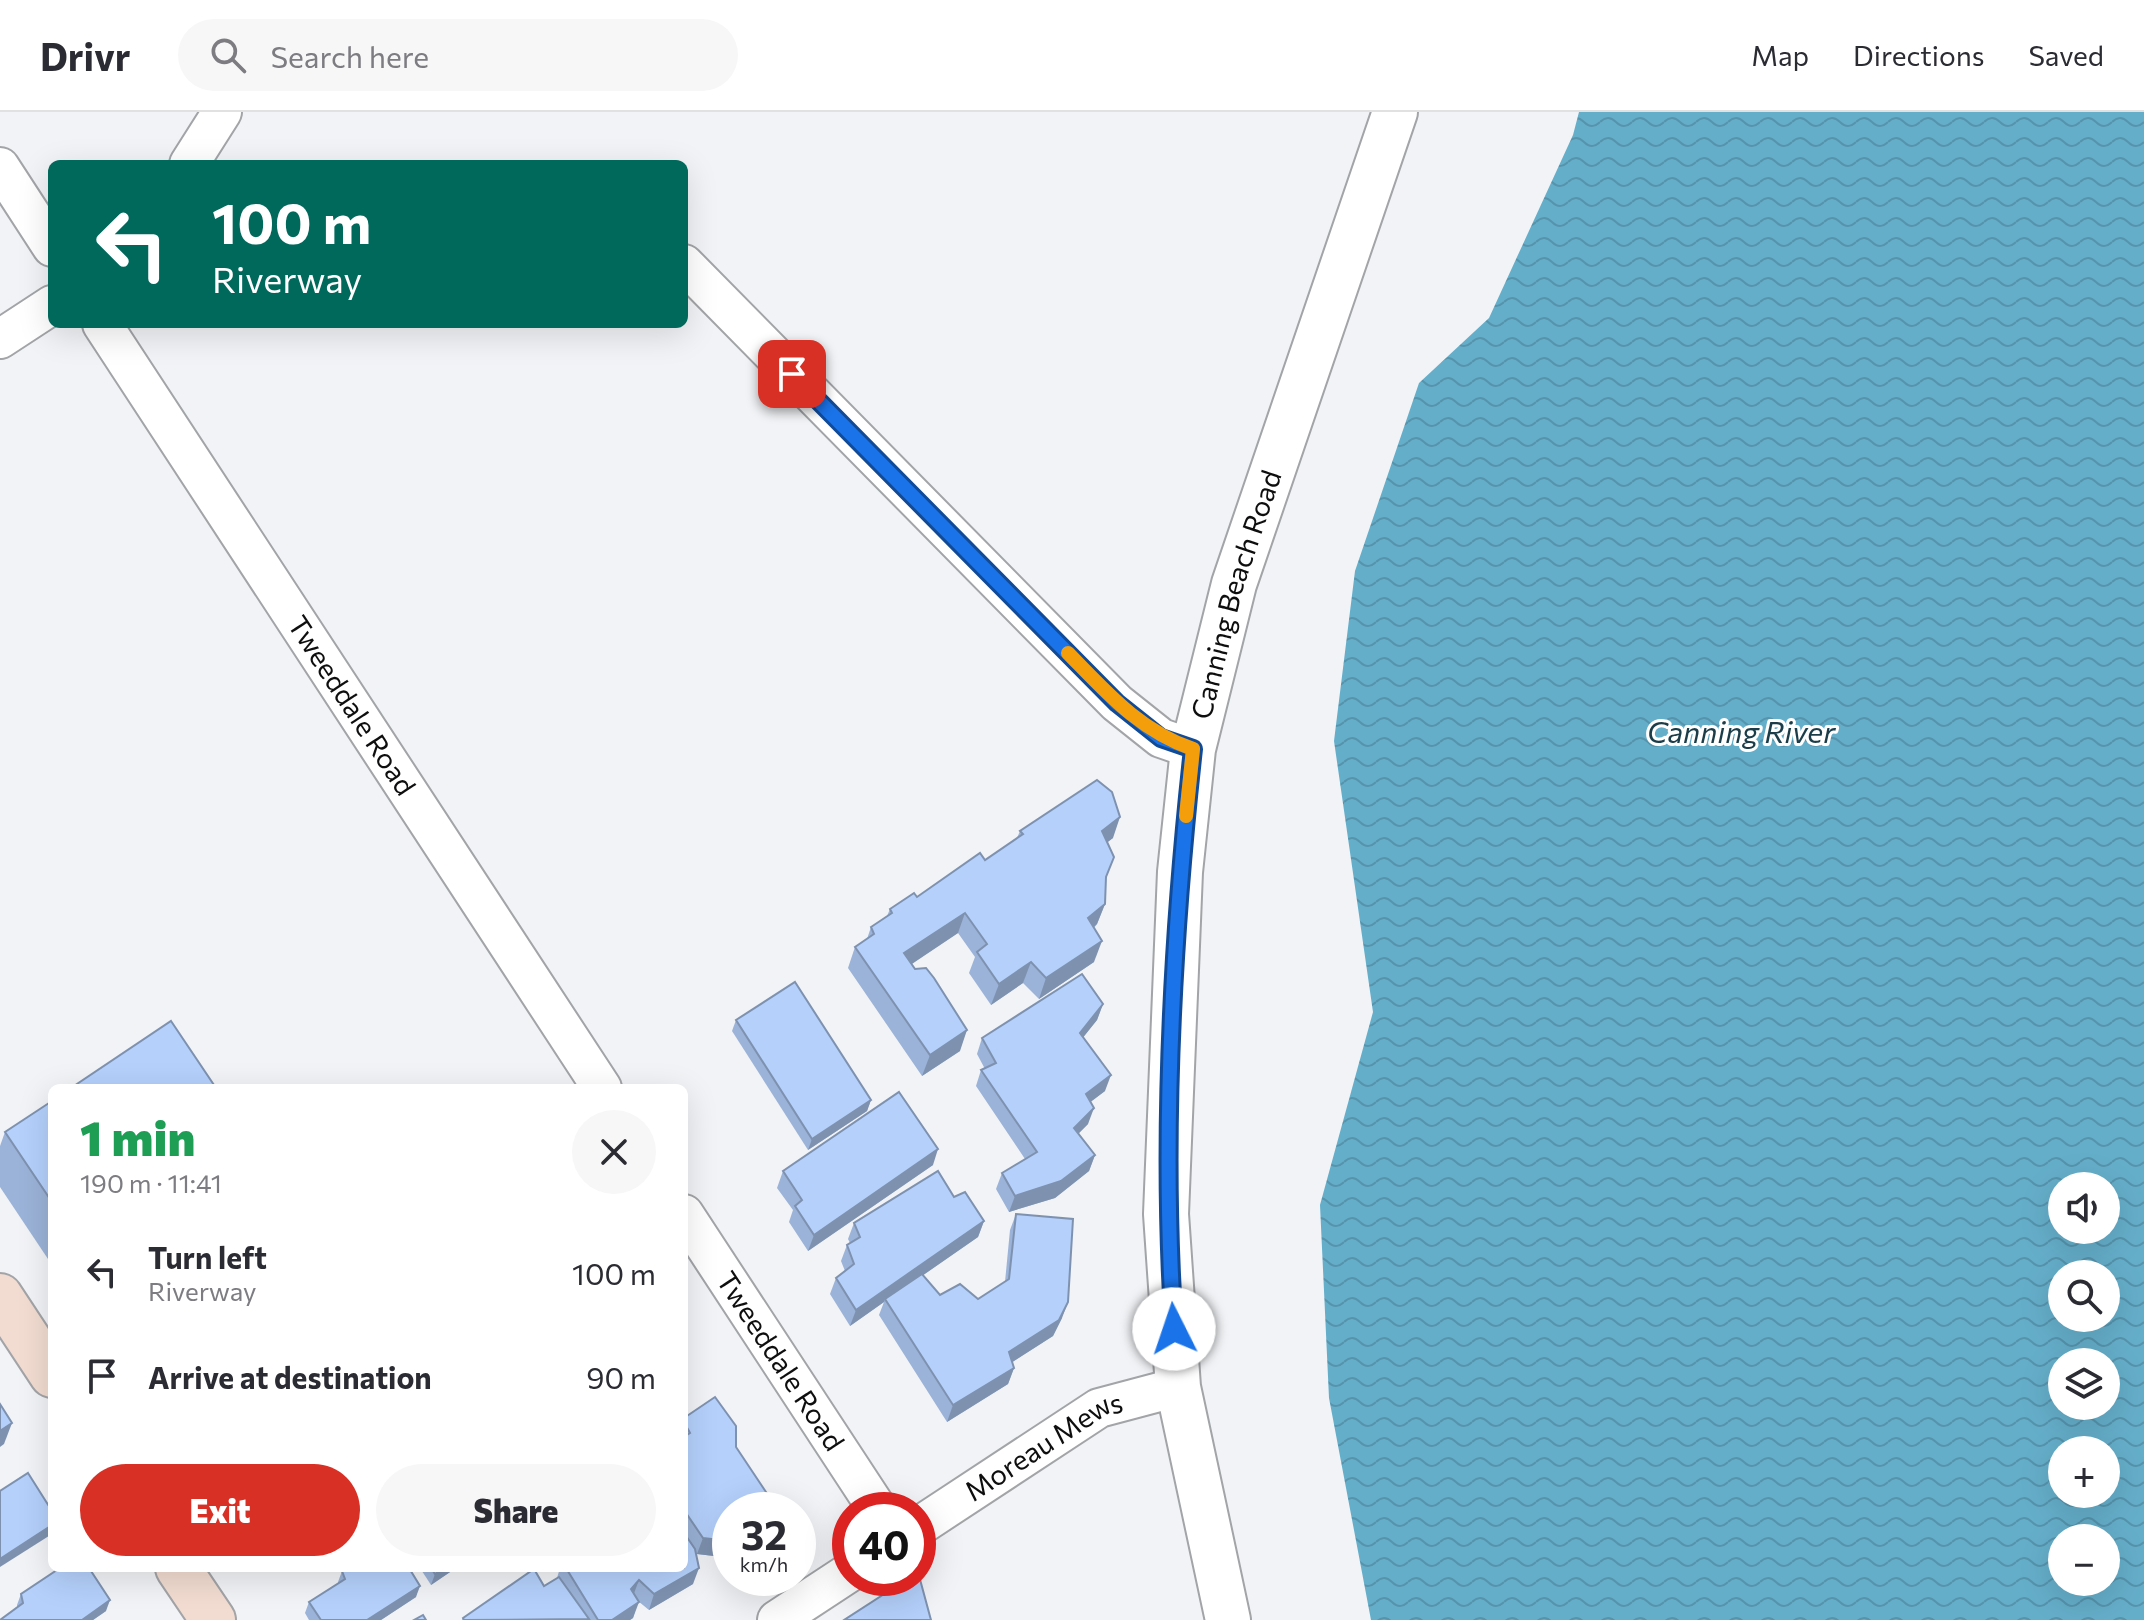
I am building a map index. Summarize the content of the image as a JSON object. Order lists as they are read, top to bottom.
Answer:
{
  "streets": {
    "street": ["Canning Beach Road", "Tweeddale Road", "Moreau Mews"]
  },
  "crossings": [
    ["Canning Beach Road", "Moreau Mews"]
  ],
  "water": ["Canning River"],
  "page": {
    "header": "Drivr",
    "search": "Search here",
    "nav": ["Map", "Directions", "Saved"],
    "turn": ["100 m", "Riverway"],
    "heading": ["1 min", "190 m · 11:41"],
    "map_buttons": ["+", "−"],
    "list": [
      {
        "name": "Turn left",
        "note": "Riverway",
        "value": "100 m"
      },
      {
        "name": "Arrive at destination",
        "value": "90 m"
      }
    ],
    "buttons": ["Exit", "Share"],
    "speed": "32 km/h",
    "limit": "40"
  }
}
